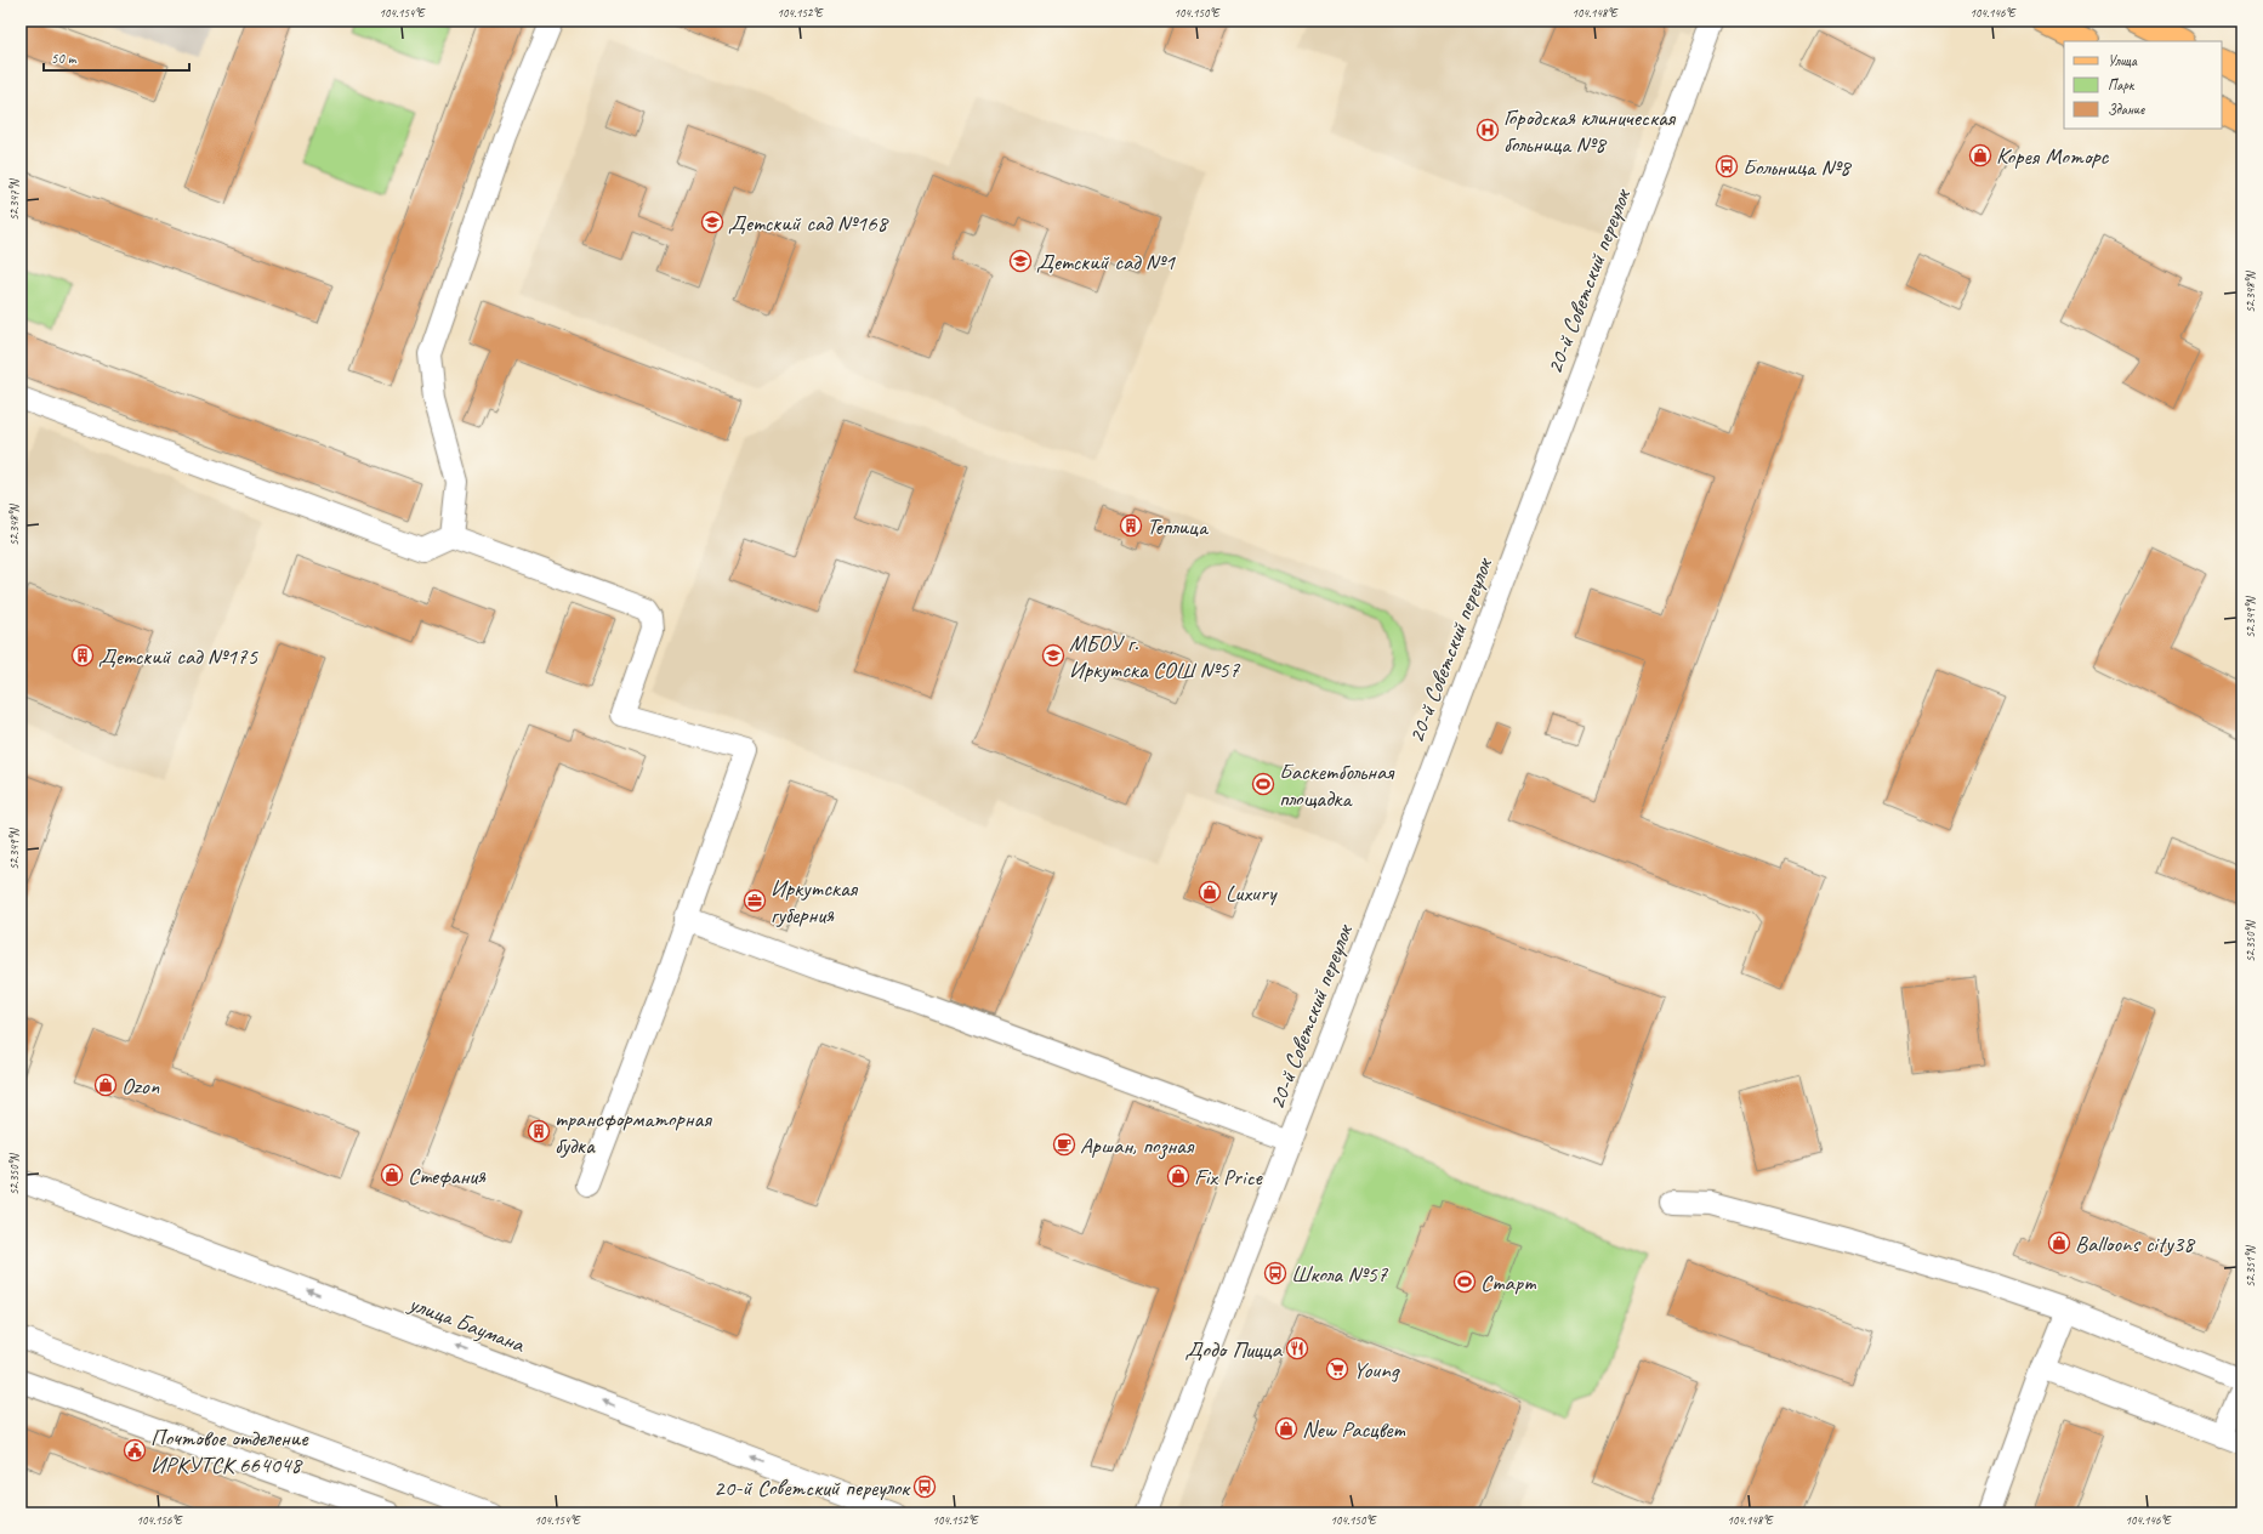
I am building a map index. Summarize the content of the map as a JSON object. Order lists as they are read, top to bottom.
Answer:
{
  "streets": {
    "street": ["20-й Советский переулок", "улица Баумана"]
  },
  "places": {
    "hospital": ["Городская клиническая больница №8"],
    "shop": [
      "Корея Моторс",
      "Luxury",
      "Ozon",
      "Стефания",
      "Fix Price",
      "Balloons city38",
      "New Расцвет"
    ],
    "bus stop": ["Больница №8", "Школа №57", "20-й Советский переулок"],
    "school or university": ["Детский сад №168", "Детский сад №1", "МБОУ г. Иркутска СОШ №57"],
    "building": ["Теплица", "Детский сад №175", "трансформаторная будка"],
    "sports": ["Баскетбольная площадка", "Старт"],
    "office": ["Иркутская губерния"],
    "cafe": ["Аршан, позная"],
    "restaurant": ["Додо Пицца"],
    "supermarket": ["Young"],
    "public building": ["Почтовое отделение ИРКУТСК 664048"]
  },
  "legend": ["Улица", "Парк", "Здание"],
  "scale_bar": "50 m",
  "coordinates": [
    "104.154°E",
    "104.152°E",
    "104.150°E",
    "104.148°E",
    "104.146°E",
    "52.347°N",
    "52.348°N",
    "52.349°N",
    "52.350°N",
    "52.351°N",
    "104.156°E"
  ]
}
